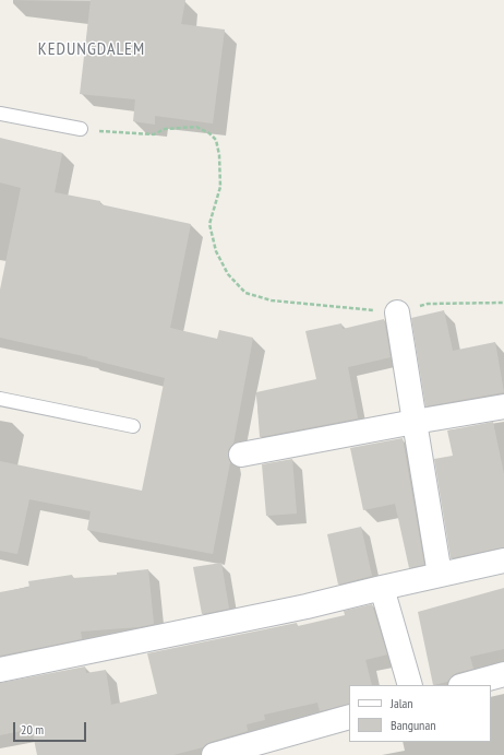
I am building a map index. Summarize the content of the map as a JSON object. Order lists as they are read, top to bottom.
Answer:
{
  "districts": ["KEDUNGDALEM"],
  "legend": ["Jalan", "Bangunan"],
  "scale_bar": "20 m"
}
